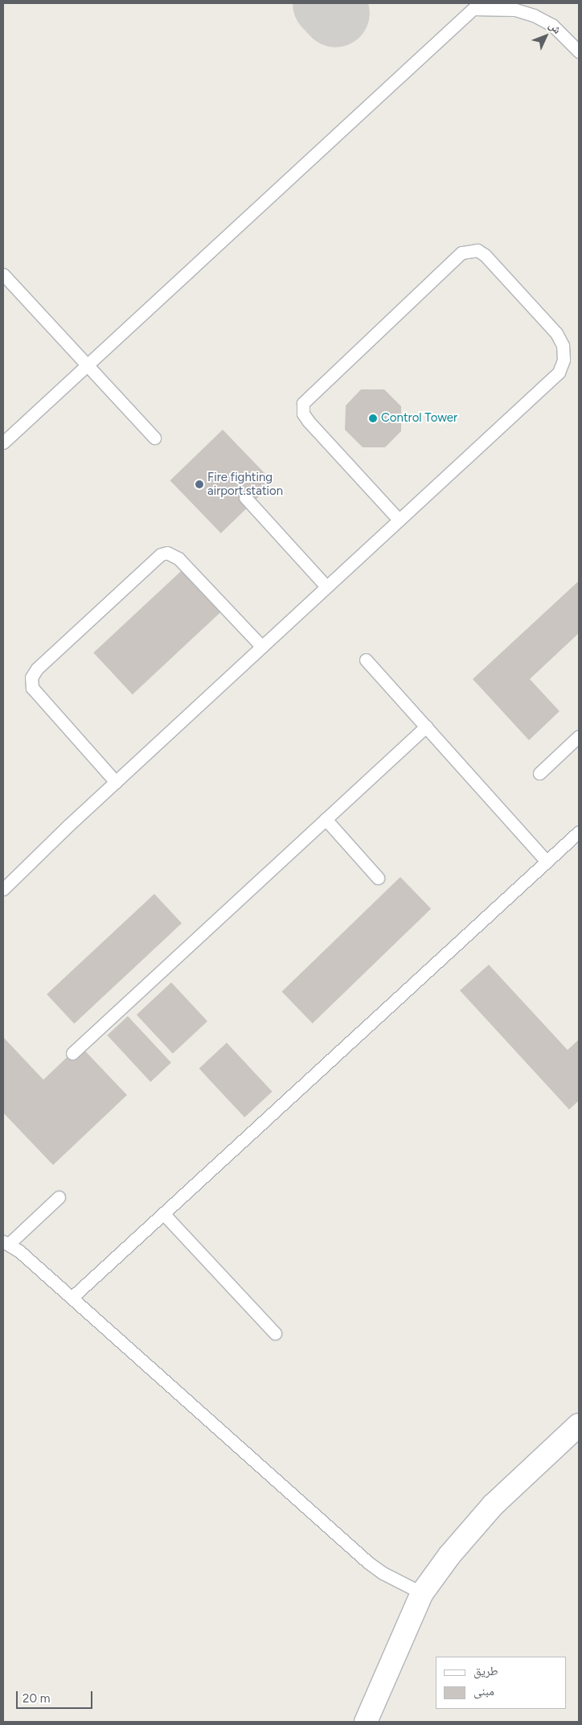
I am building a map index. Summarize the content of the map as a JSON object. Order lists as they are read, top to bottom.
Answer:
{
  "places": ["Control Tower", "Fire fighting airport.station"],
  "legend": ["طريق", "مبنى"],
  "scale_bar": "20 m",
  "north": "top right"
}
